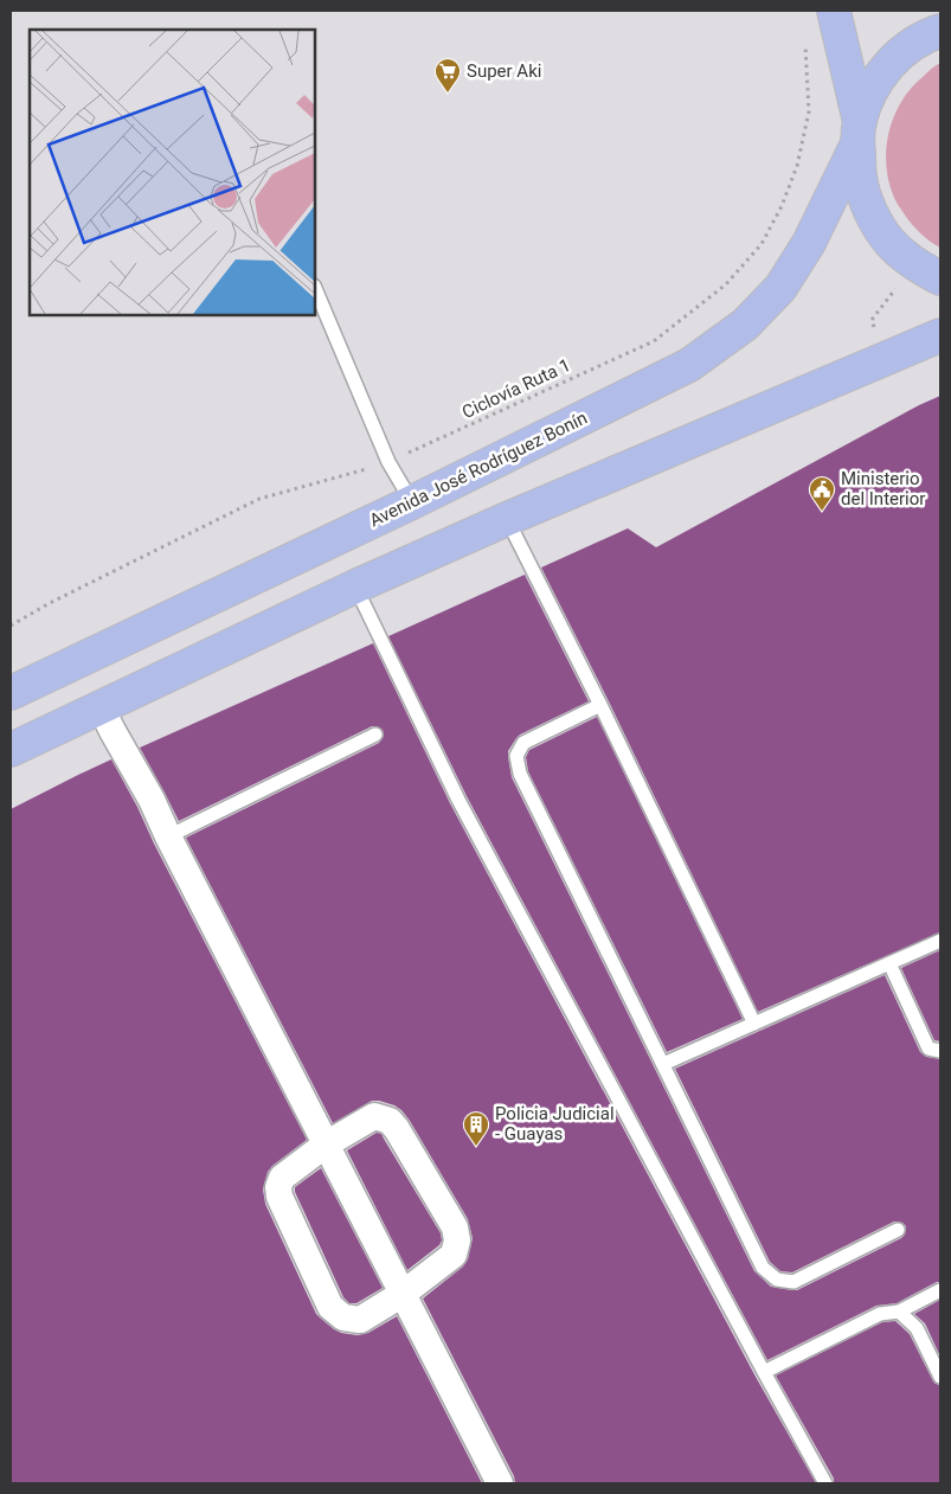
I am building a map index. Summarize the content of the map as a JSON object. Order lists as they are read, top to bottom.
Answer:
{
  "streets": {
    "main road": ["Avenida José Rodríguez Bonín"],
    "path": ["Ciclovía Ruta 1"]
  },
  "places": {
    "supermarket": ["Super Aki"],
    "public building": ["Ministerio del Interior"],
    "building": ["Policia Judicial - Guayas"]
  }
}
